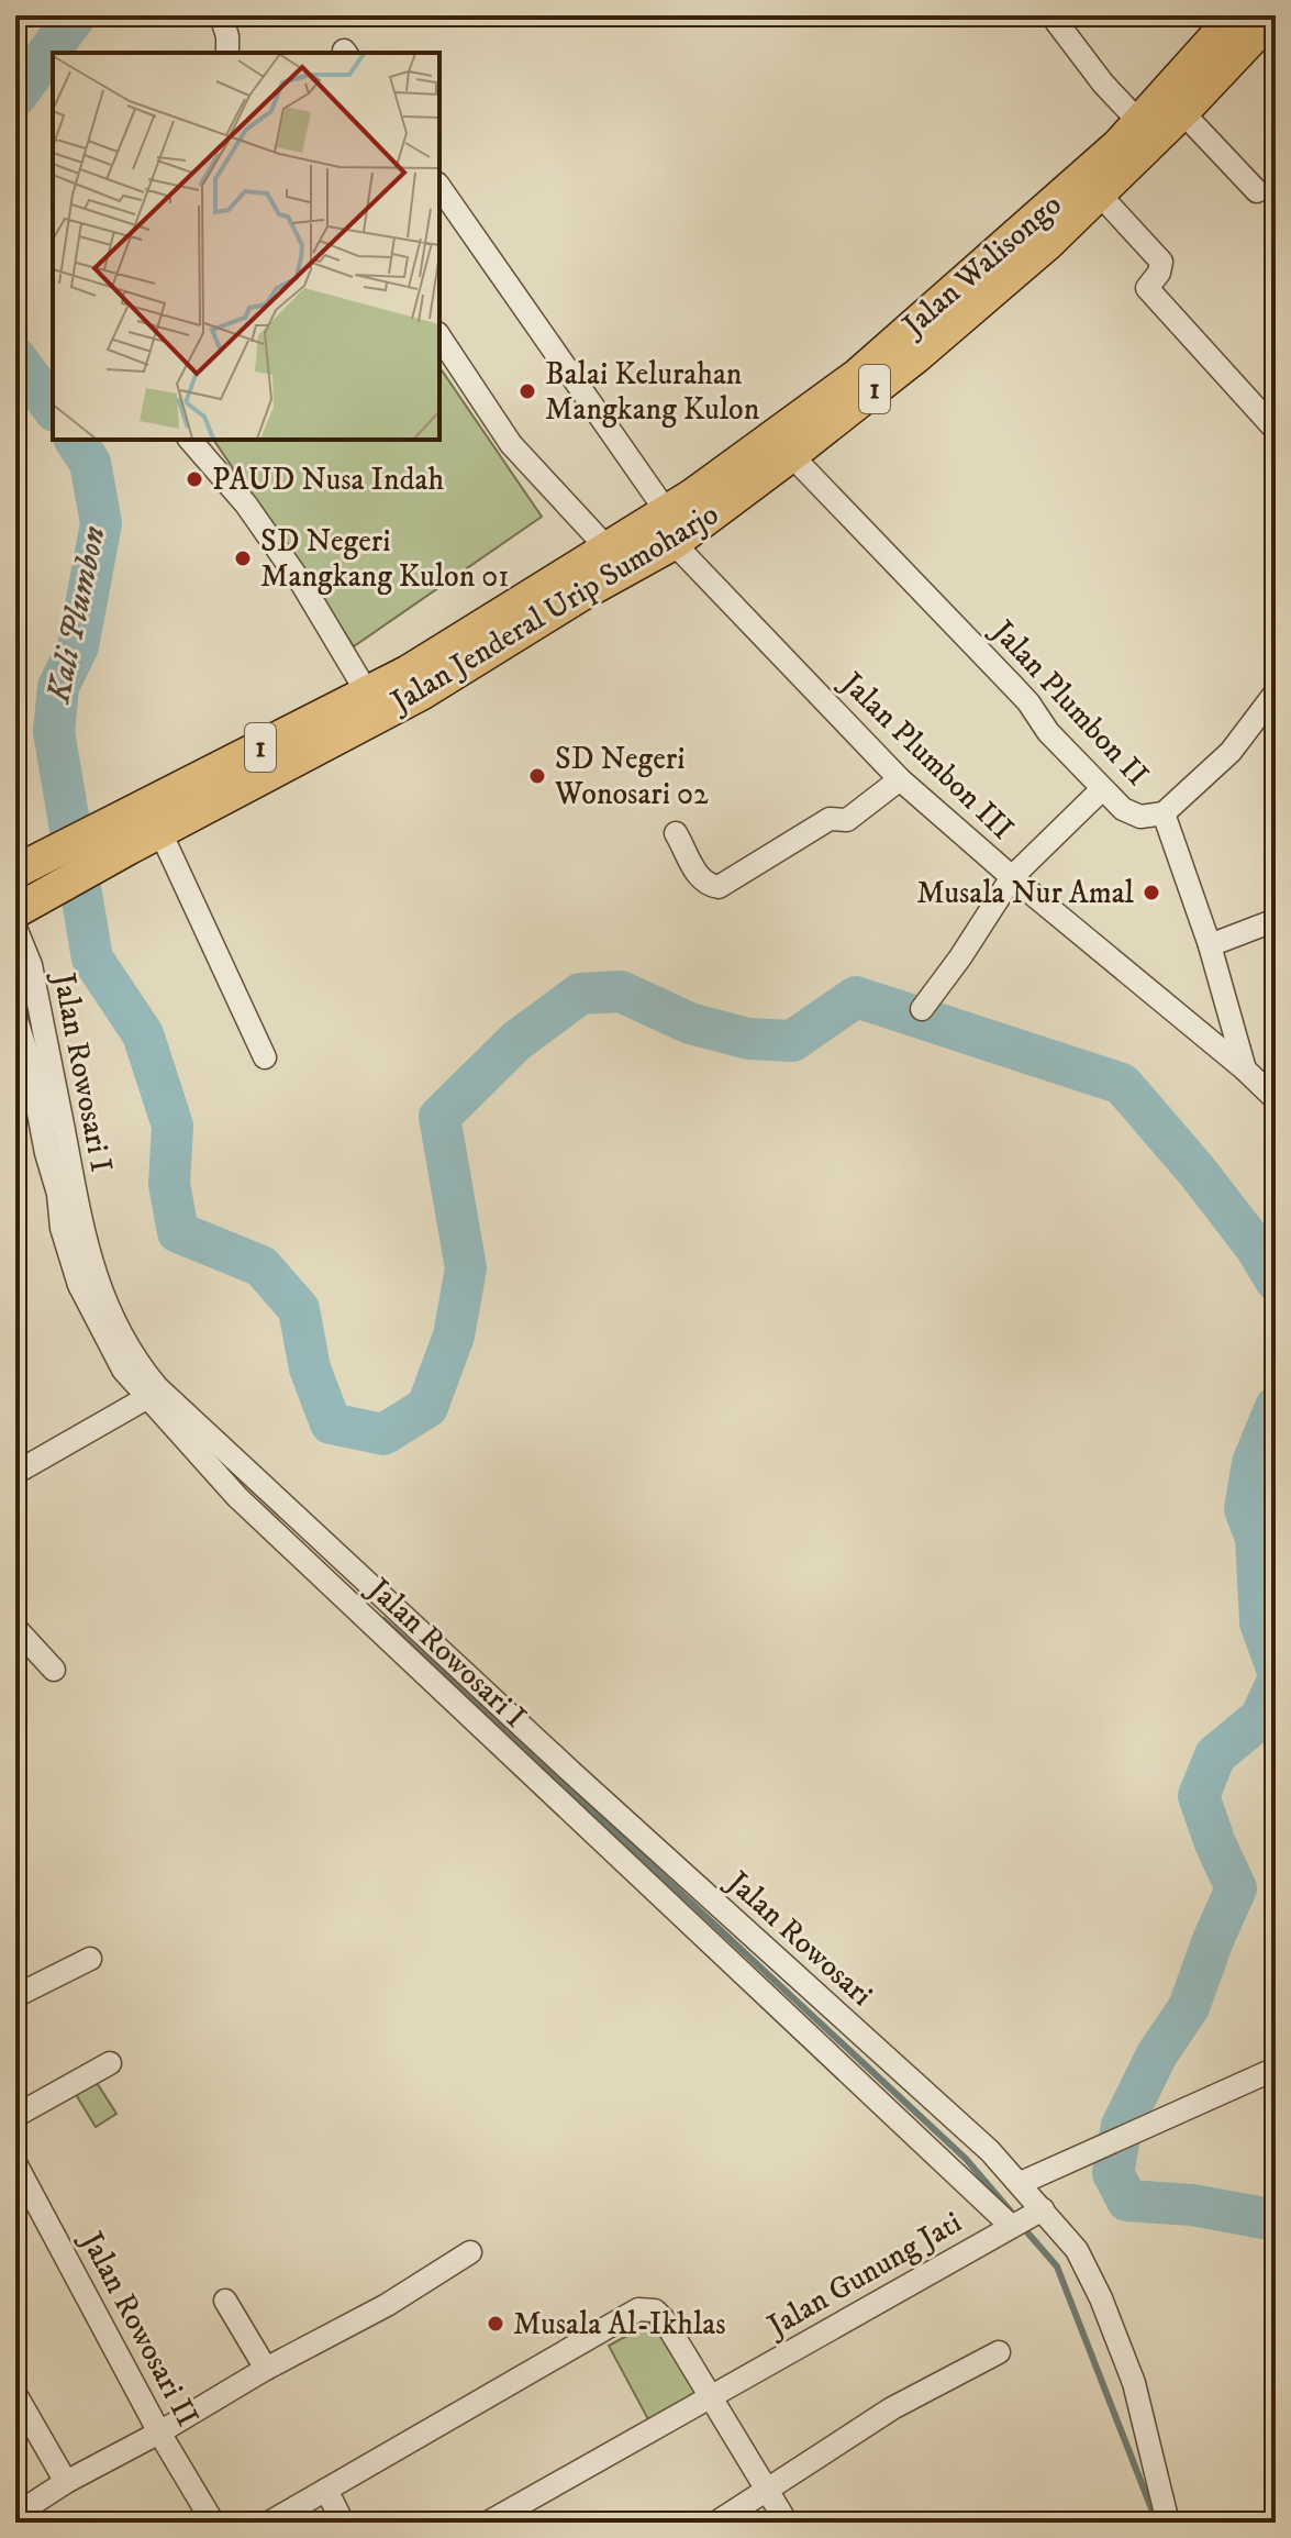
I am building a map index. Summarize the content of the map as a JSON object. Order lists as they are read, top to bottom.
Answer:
{
  "streets": {
    "highway": ["Jalan Walisongo", "1", "Jalan Jenderal Urip Sumoharjo"],
    "street": [
      "Jalan Plumbon II",
      "Jalan Plumbon III",
      "Jalan Rowosari I",
      "Jalan Rowosari",
      "Jalan Gunung Jati",
      "Jalan Rowosari II"
    ]
  },
  "crossings": [
    ["Jalan Walisongo", "Jalan Jenderal Urip Sumoharjo"],
    ["Jalan Walisongo", "Jalan Plumbon III"],
    ["Jalan Jenderal Urip Sumoharjo", "Jalan Plumbon II"],
    ["Jalan Jenderal Urip Sumoharjo", "Jalan Plumbon III"],
    ["Jalan Jenderal Urip Sumoharjo", "Jalan Rowosari I"],
    ["Jalan Plumbon II", "Jalan Plumbon III"],
    ["Jalan Rowosari I", "Jalan Rowosari"],
    ["Jalan Rowosari I", "Jalan Gunung Jati"],
    ["Jalan Rowosari", "Jalan Gunung Jati"]
  ],
  "water": ["Kali Plumbon"],
  "places": [
    "Balai Kelurahan Mangkang Kulon",
    "PAUD Nusa Indah",
    "SD Negeri Mangkang Kulon 01",
    "SD Negeri Wonosari 02",
    "Musala Nur Amal",
    "Musala Al-Ikhlas"
  ]
}
